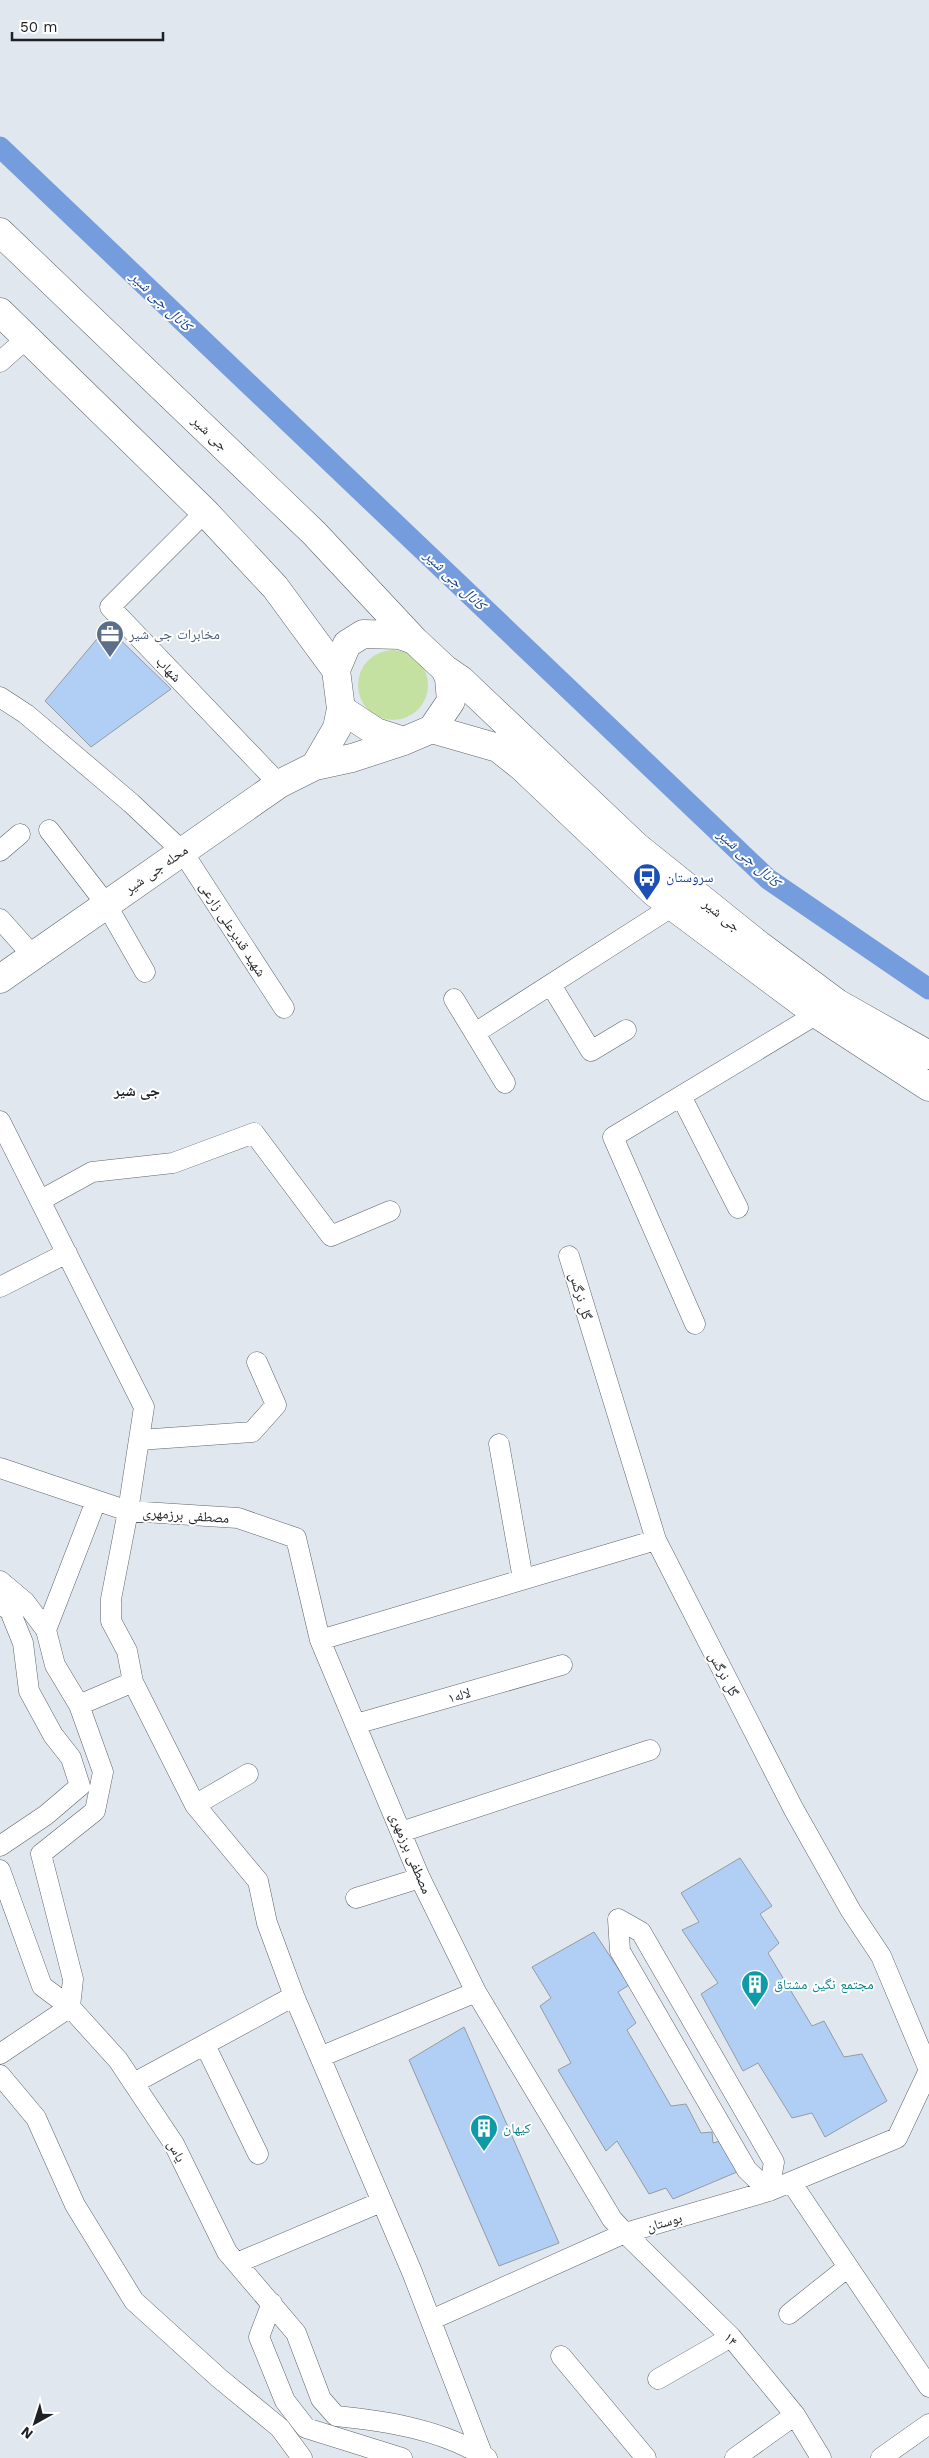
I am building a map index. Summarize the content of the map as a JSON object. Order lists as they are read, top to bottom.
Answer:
{
  "streets": {
    "main road": ["جی شیر", "محله جی شیر"],
    "street": [
      "شهاب",
      "شهید قدیرعلی زارعی",
      "گل نرگس",
      "مصطفی برزمهری",
      "لاله۱",
      "یاس",
      "بوستان",
      "۱۴"
    ]
  },
  "crossings": [
    ["جی شیر", "محله جی شیر"],
    ["شهاب", "محله جی شیر"],
    ["محله جی شیر", "شهید قدیرعلی زارعی"],
    ["گل نرگس", "بوستان"],
    ["مصطفی برزمهری", "لاله۱"],
    ["بوستان", "۱۴"]
  ],
  "districts": ["جی شیر"],
  "water": ["کانال جی شیر"],
  "places": {
    "office": ["مخابرات جی شیر"],
    "bus stop": ["سروستان"],
    "building": ["مجتمع نگین مشتاق", "کیهان"]
  },
  "scale_bar": "50 m",
  "north": "bottom left"
}
